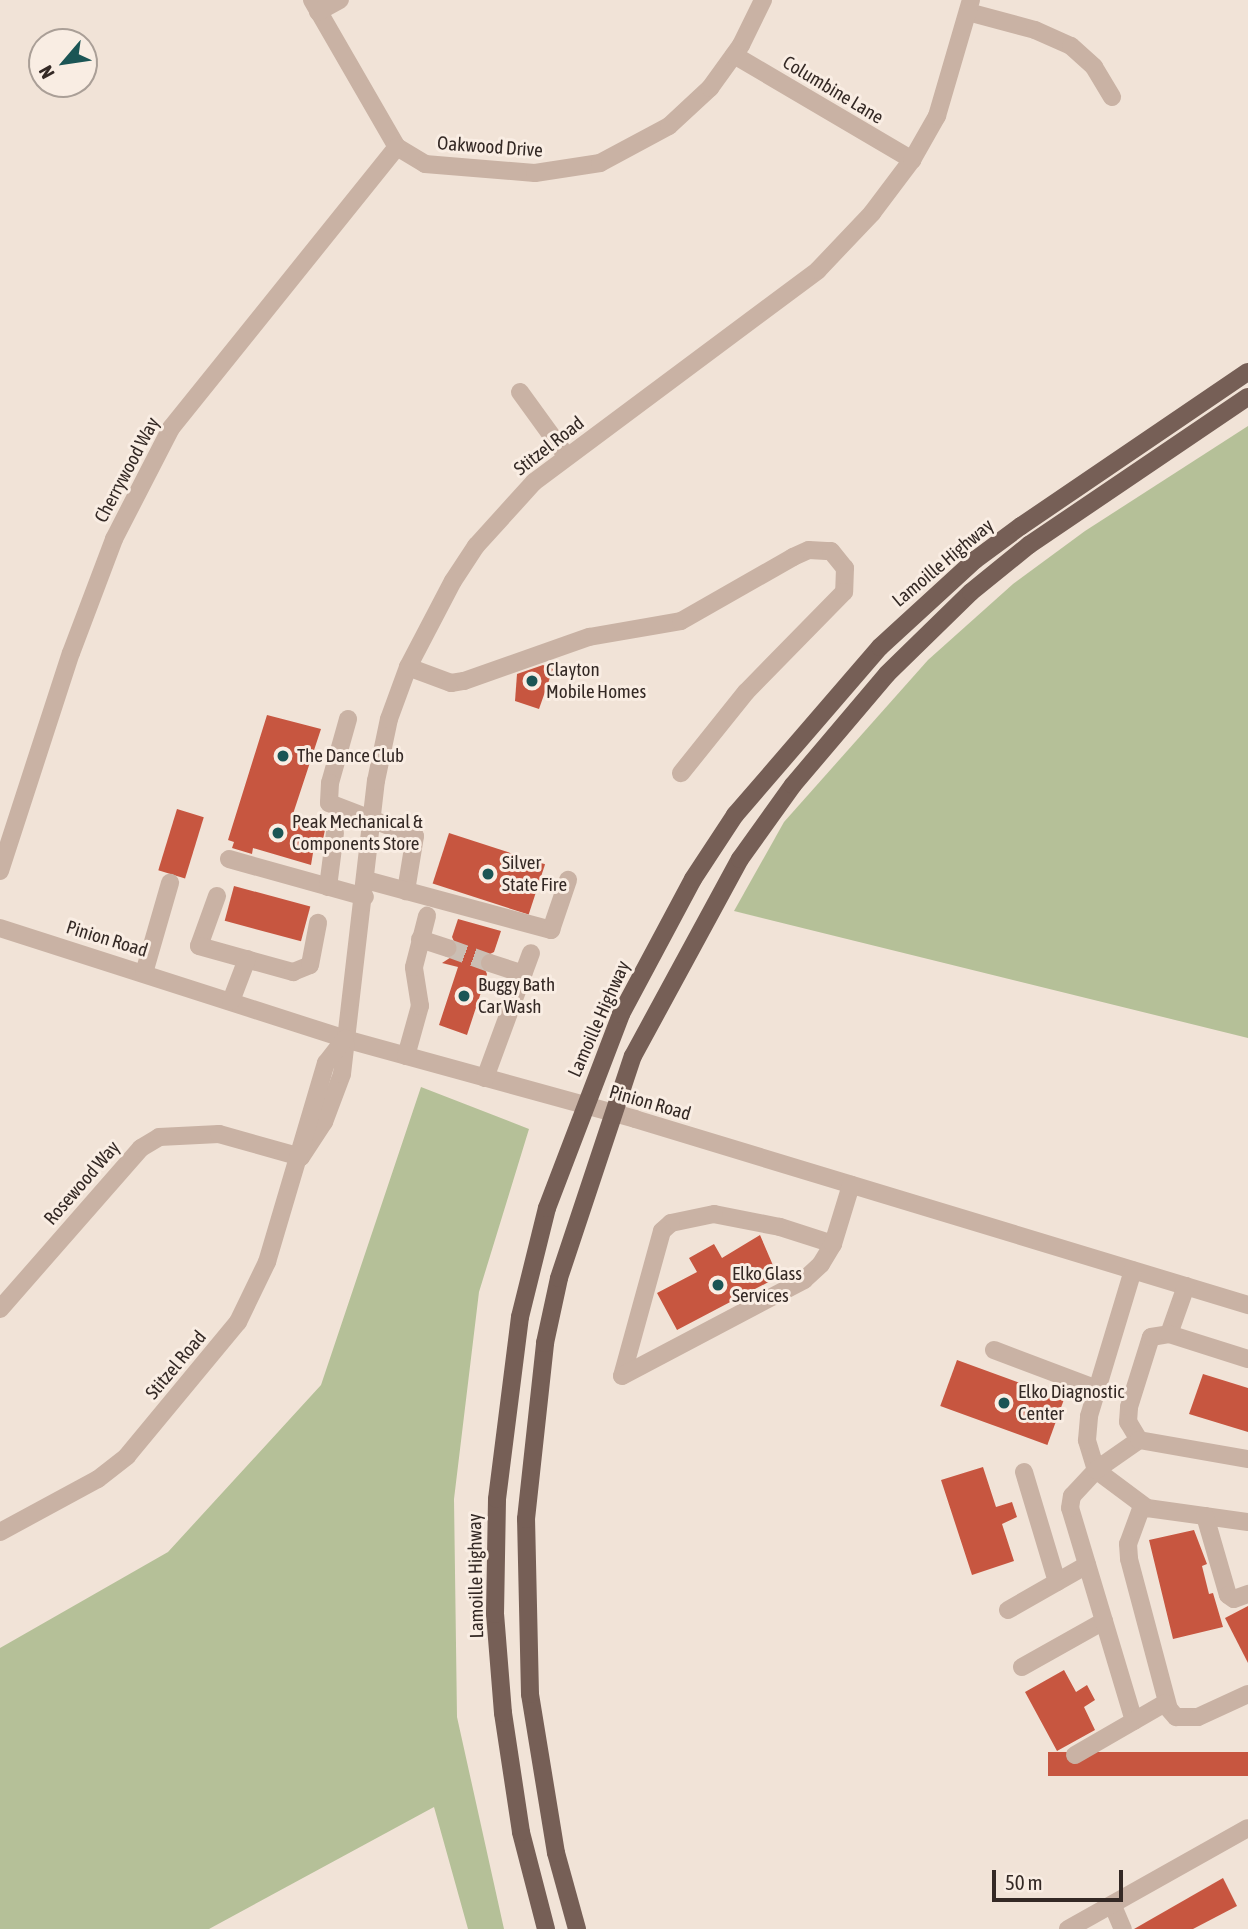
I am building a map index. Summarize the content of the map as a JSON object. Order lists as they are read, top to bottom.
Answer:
{
  "streets": {
    "main road": ["Lamoille Highway"],
    "street": [
      "Columbine Lane",
      "Oakwood Drive",
      "Stitzel Road",
      "Cherrywood Way",
      "Pinion Road",
      "Rosewood Way"
    ]
  },
  "crossings": [
    ["Columbine Lane", "Oakwood Drive"],
    ["Columbine Lane", "Stitzel Road"],
    ["Oakwood Drive", "Cherrywood Way"],
    ["Stitzel Road", "Pinion Road"],
    ["Stitzel Road", "Rosewood Way"],
    ["Lamoille Highway", "Pinion Road"]
  ],
  "places": [
    "Clayton Mobile Homes",
    "The Dance Club",
    "Peak Mechanical & Components Store",
    "Silver State Fire",
    "Buggy Bath Car Wash",
    "Elko Glass Services",
    "Elko Diagnostic Center"
  ],
  "scale_bar": "50 m",
  "north": "bottom left"
}
